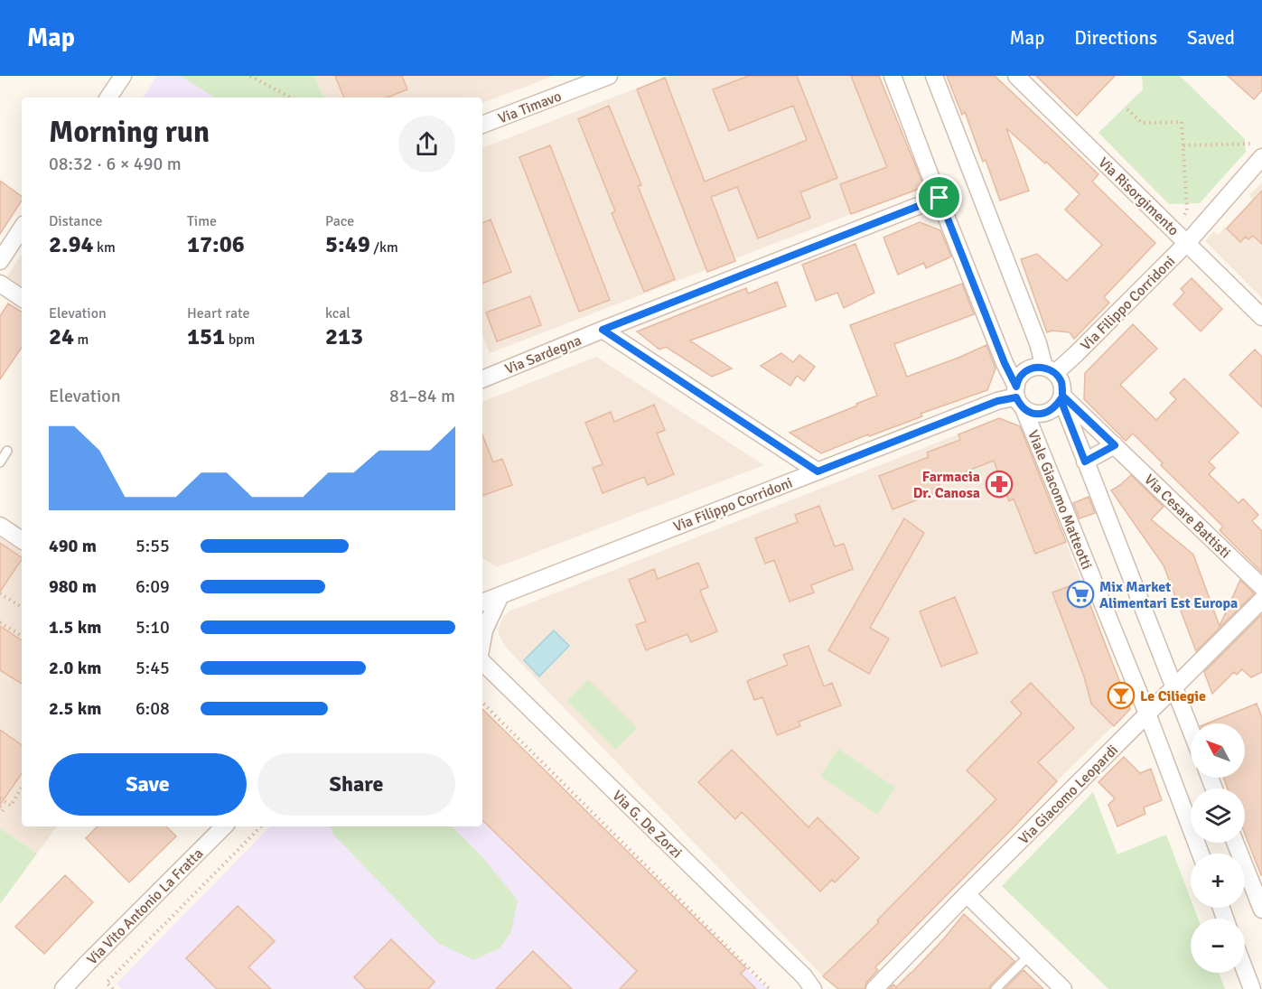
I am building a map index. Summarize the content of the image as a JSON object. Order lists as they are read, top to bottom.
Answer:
{
  "streets": {
    "street": [
      "Via Timavo",
      "Via Risorgimento",
      "Via Filippo Corridoni",
      "Via Sardegna",
      "Viale Giacomo Matteotti",
      "Via Cesare Battisti",
      "Via Giacomo Leopardi",
      "Via G. De Zorzi",
      "Via Vito Antonio La Fratta"
    ]
  },
  "crossings": [
    ["Via Risorgimento", "Via Filippo Corridoni"],
    ["Via Filippo Corridoni", "Viale Giacomo Matteotti"],
    ["Via Filippo Corridoni", "Via Cesare Battisti"],
    ["Via Sardegna", "Viale Giacomo Matteotti"],
    ["Viale Giacomo Matteotti", "Via Cesare Battisti"],
    ["Viale Giacomo Matteotti", "Via Giacomo Leopardi"]
  ],
  "places": {
    "pharmacy": ["Farmacia Dr. Canosa"],
    "supermarket": ["Mix Market Alimentari Est Europa"],
    "bar": ["Le Ciliegie"]
  },
  "north": "top left",
  "page": {
    "header": "Map",
    "nav": ["Map", "Directions", "Saved"],
    "heading": ["Morning run", "08:32 · 6 × 490 m"],
    "stats": [
      ["Distance", "2.94 km"],
      ["Time", "17:06"],
      ["Pace", "5:49 /km"],
      ["Elevation", "24 m"],
      ["Heart rate", "151 bpm"],
      ["kcal", "213"]
    ],
    "chart": ["Elevation", "81–84 m"],
    "list": [
      {
        "name": "490 m",
        "note": "5:55"
      },
      {
        "name": "980 m",
        "note": "6:09"
      },
      {
        "name": "1.5 km",
        "note": "5:10"
      },
      {
        "name": "2.0 km",
        "note": "5:45"
      },
      {
        "name": "2.5 km",
        "note": "6:08"
      }
    ],
    "map_buttons": ["+", "−"],
    "buttons": ["Save", "Share"]
  }
}
